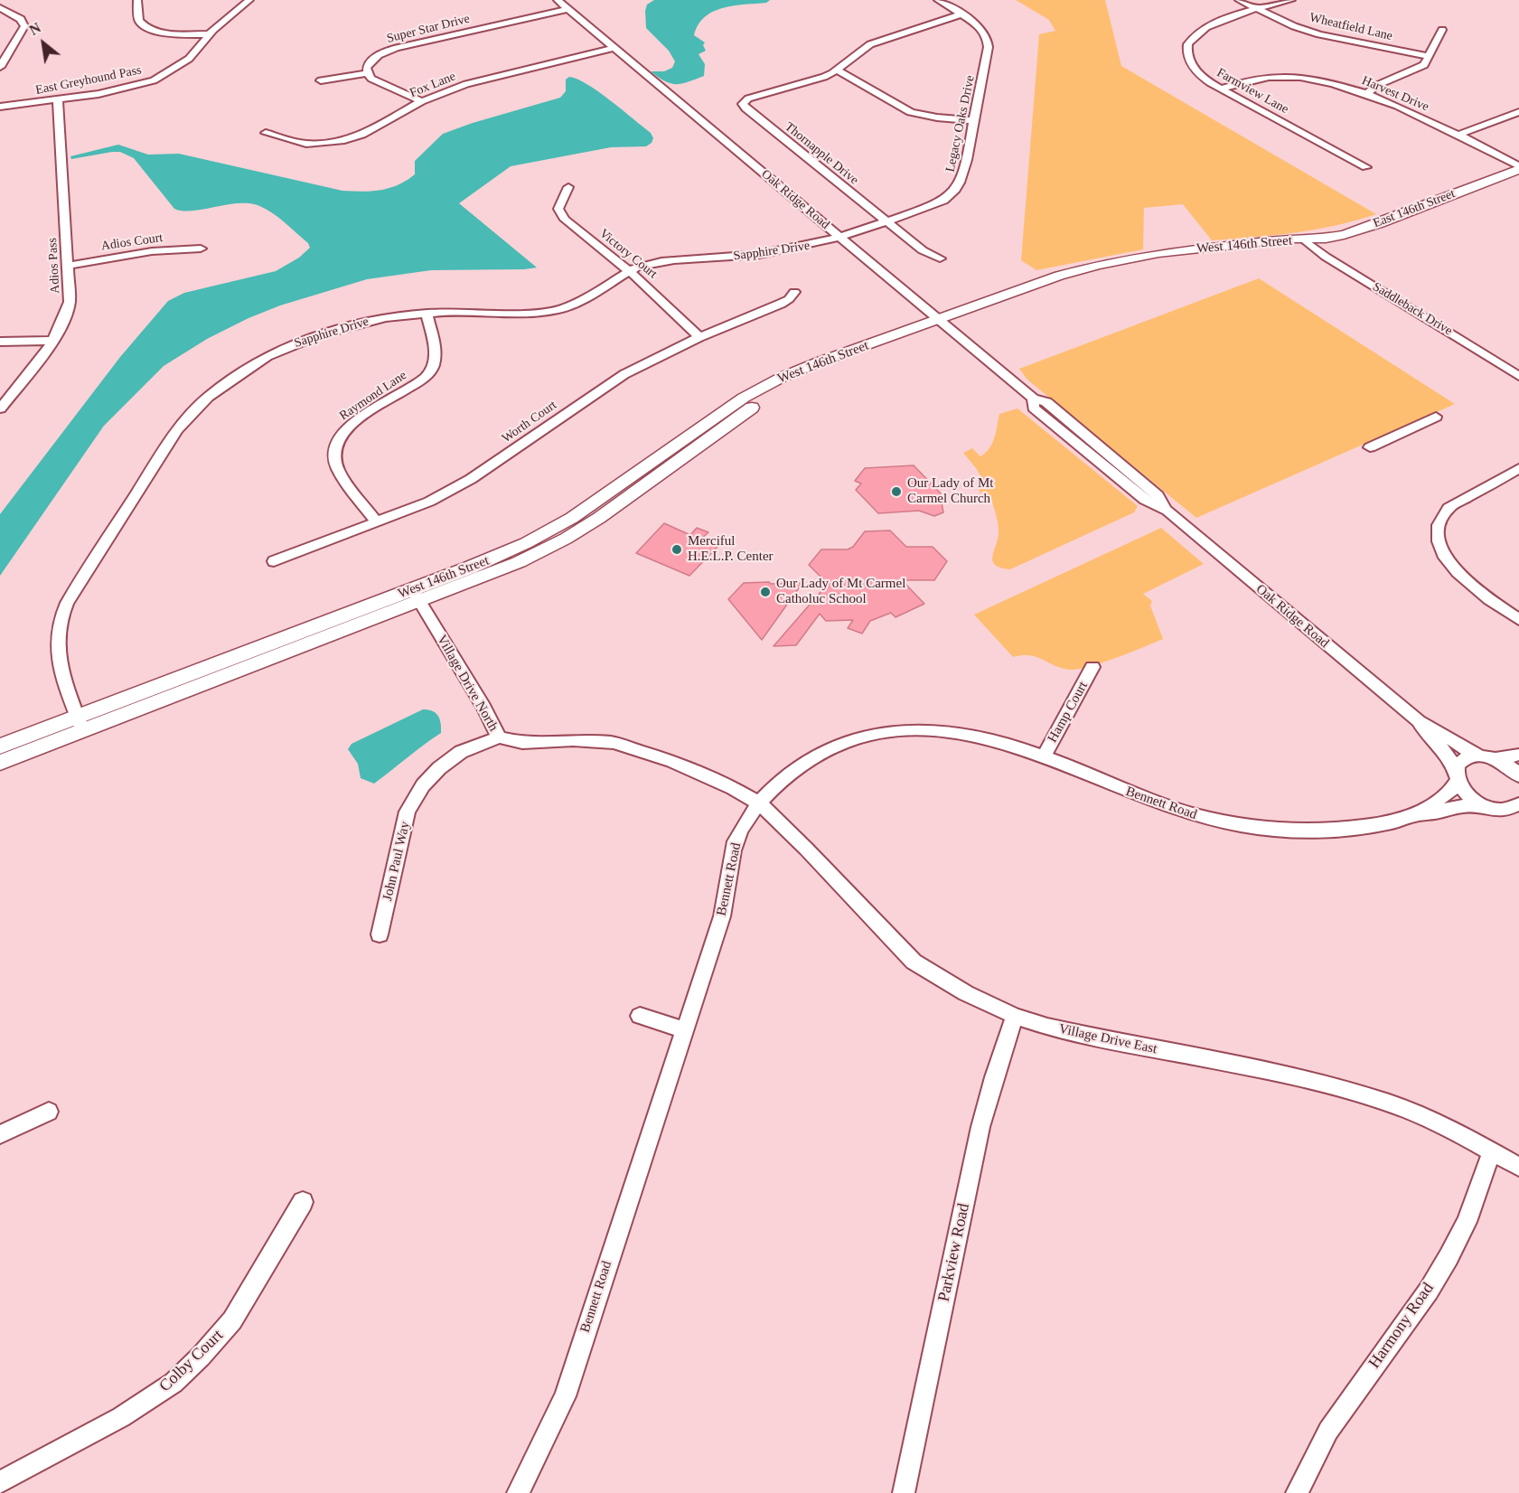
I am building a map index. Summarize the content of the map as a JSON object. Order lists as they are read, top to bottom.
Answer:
{
  "streets": {
    "main road": ["East 146th Street", "West 146th Street"],
    "street": [
      "Wheatfield Lane",
      "Super Star Drive",
      "East Greyhound Pass",
      "Fox Lane",
      "Farmview Lane",
      "Harvest Drive",
      "Legacy Oaks Drive",
      "Thornapple Drive",
      "Oak Ridge Road",
      "Adios Court",
      "Sapphire Drive",
      "Victory Court",
      "Adios Pass",
      "Saddleback Drive",
      "Raymond Lane",
      "Worth Court",
      "Village Drive North",
      "Hamp Court",
      "Bennett Road",
      "John Paul Way",
      "Village Drive East",
      "Parkview Road",
      "Harmony Road",
      "Colby Court"
    ]
  },
  "crossings": [
    ["Wheatfield Lane", "Farmview Lane"],
    ["Super Star Drive", "Oak Ridge Road"],
    ["East Greyhound Pass", "Adios Pass"],
    ["Fox Lane", "Oak Ridge Road"],
    ["Farmview Lane", "Harvest Drive"],
    ["Harvest Drive", "East 146th Street"],
    ["Legacy Oaks Drive", "Thornapple Drive"],
    ["Legacy Oaks Drive", "Oak Ridge Road"],
    ["Legacy Oaks Drive", "Sapphire Drive"],
    ["Oak Ridge Road", "West 146th Street"],
    ["Oak Ridge Road", "Sapphire Drive"],
    ["Oak Ridge Road", "Bennett Road"],
    ["East 146th Street", "West 146th Street"],
    ["East 146th Street", "Saddleback Drive"],
    ["Adios Court", "Adios Pass"],
    ["West 146th Street", "Sapphire Drive"],
    ["West 146th Street", "Saddleback Drive"],
    ["West 146th Street", "Village Drive North"],
    ["Sapphire Drive", "Victory Court"],
    ["Sapphire Drive", "Raymond Lane"],
    ["Victory Court", "Worth Court"],
    ["Raymond Lane", "Worth Court"],
    ["Village Drive North", "Bennett Road"],
    ["Village Drive North", "John Paul Way"],
    ["Village Drive North", "Village Drive East"],
    ["Hamp Court", "Bennett Road"],
    ["Bennett Road", "Village Drive East"],
    ["Village Drive East", "Parkview Road"],
    ["Village Drive East", "Harmony Road"]
  ],
  "places": ["Our Lady of Mt Carmel Church", "Merciful H.E.L.P. Center", "Our Lady of Mt Carmel Catholuc School"],
  "north": "top left"
}
